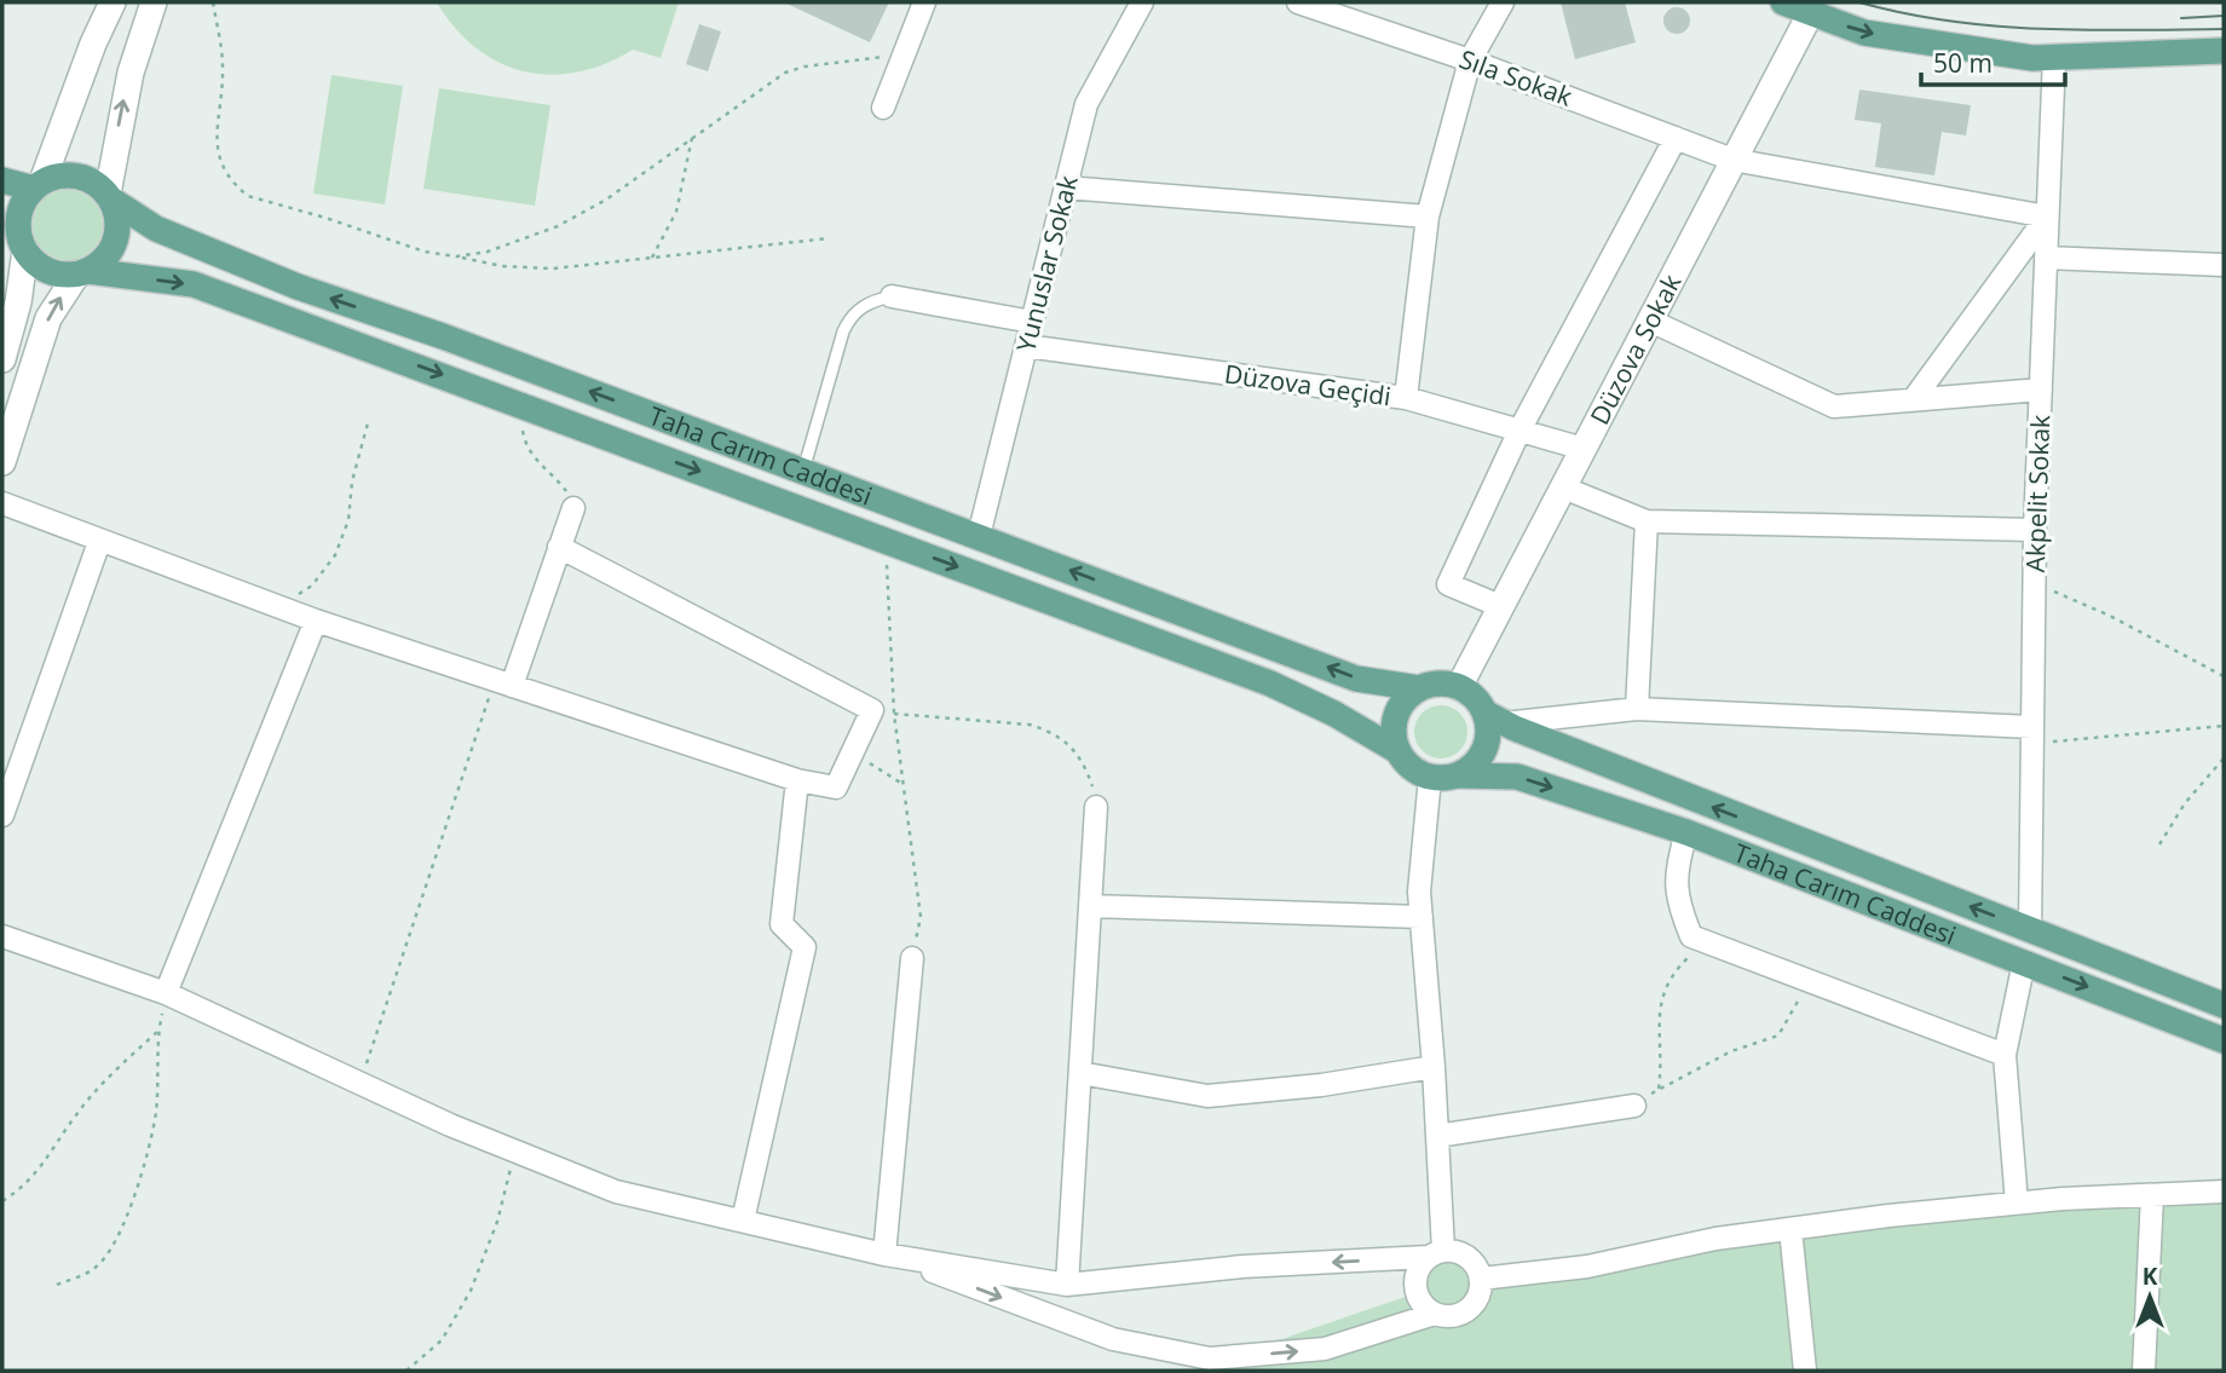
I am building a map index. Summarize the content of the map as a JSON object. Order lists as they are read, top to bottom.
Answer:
{
  "streets": {
    "main road": ["Taha Carım Caddesi"],
    "street": [
      "Sıla Sokak",
      "Yunuslar Sokak",
      "Düzova Sokak",
      "Düzova Geçidi",
      "Akpelit Sokak"
    ]
  },
  "crossings": [
    ["Sıla Sokak", "Düzova Sokak"],
    ["Sıla Sokak", "Akpelit Sokak"],
    ["Yunuslar Sokak", "Düzova Geçidi"],
    ["Yunuslar Sokak", "Taha Carım Caddesi"],
    ["Düzova Sokak", "Düzova Geçidi"],
    ["Düzova Sokak", "Taha Carım Caddesi"],
    ["Taha Carım Caddesi", "Akpelit Sokak"]
  ],
  "scale_bar": "50 m",
  "north": "top"
}
